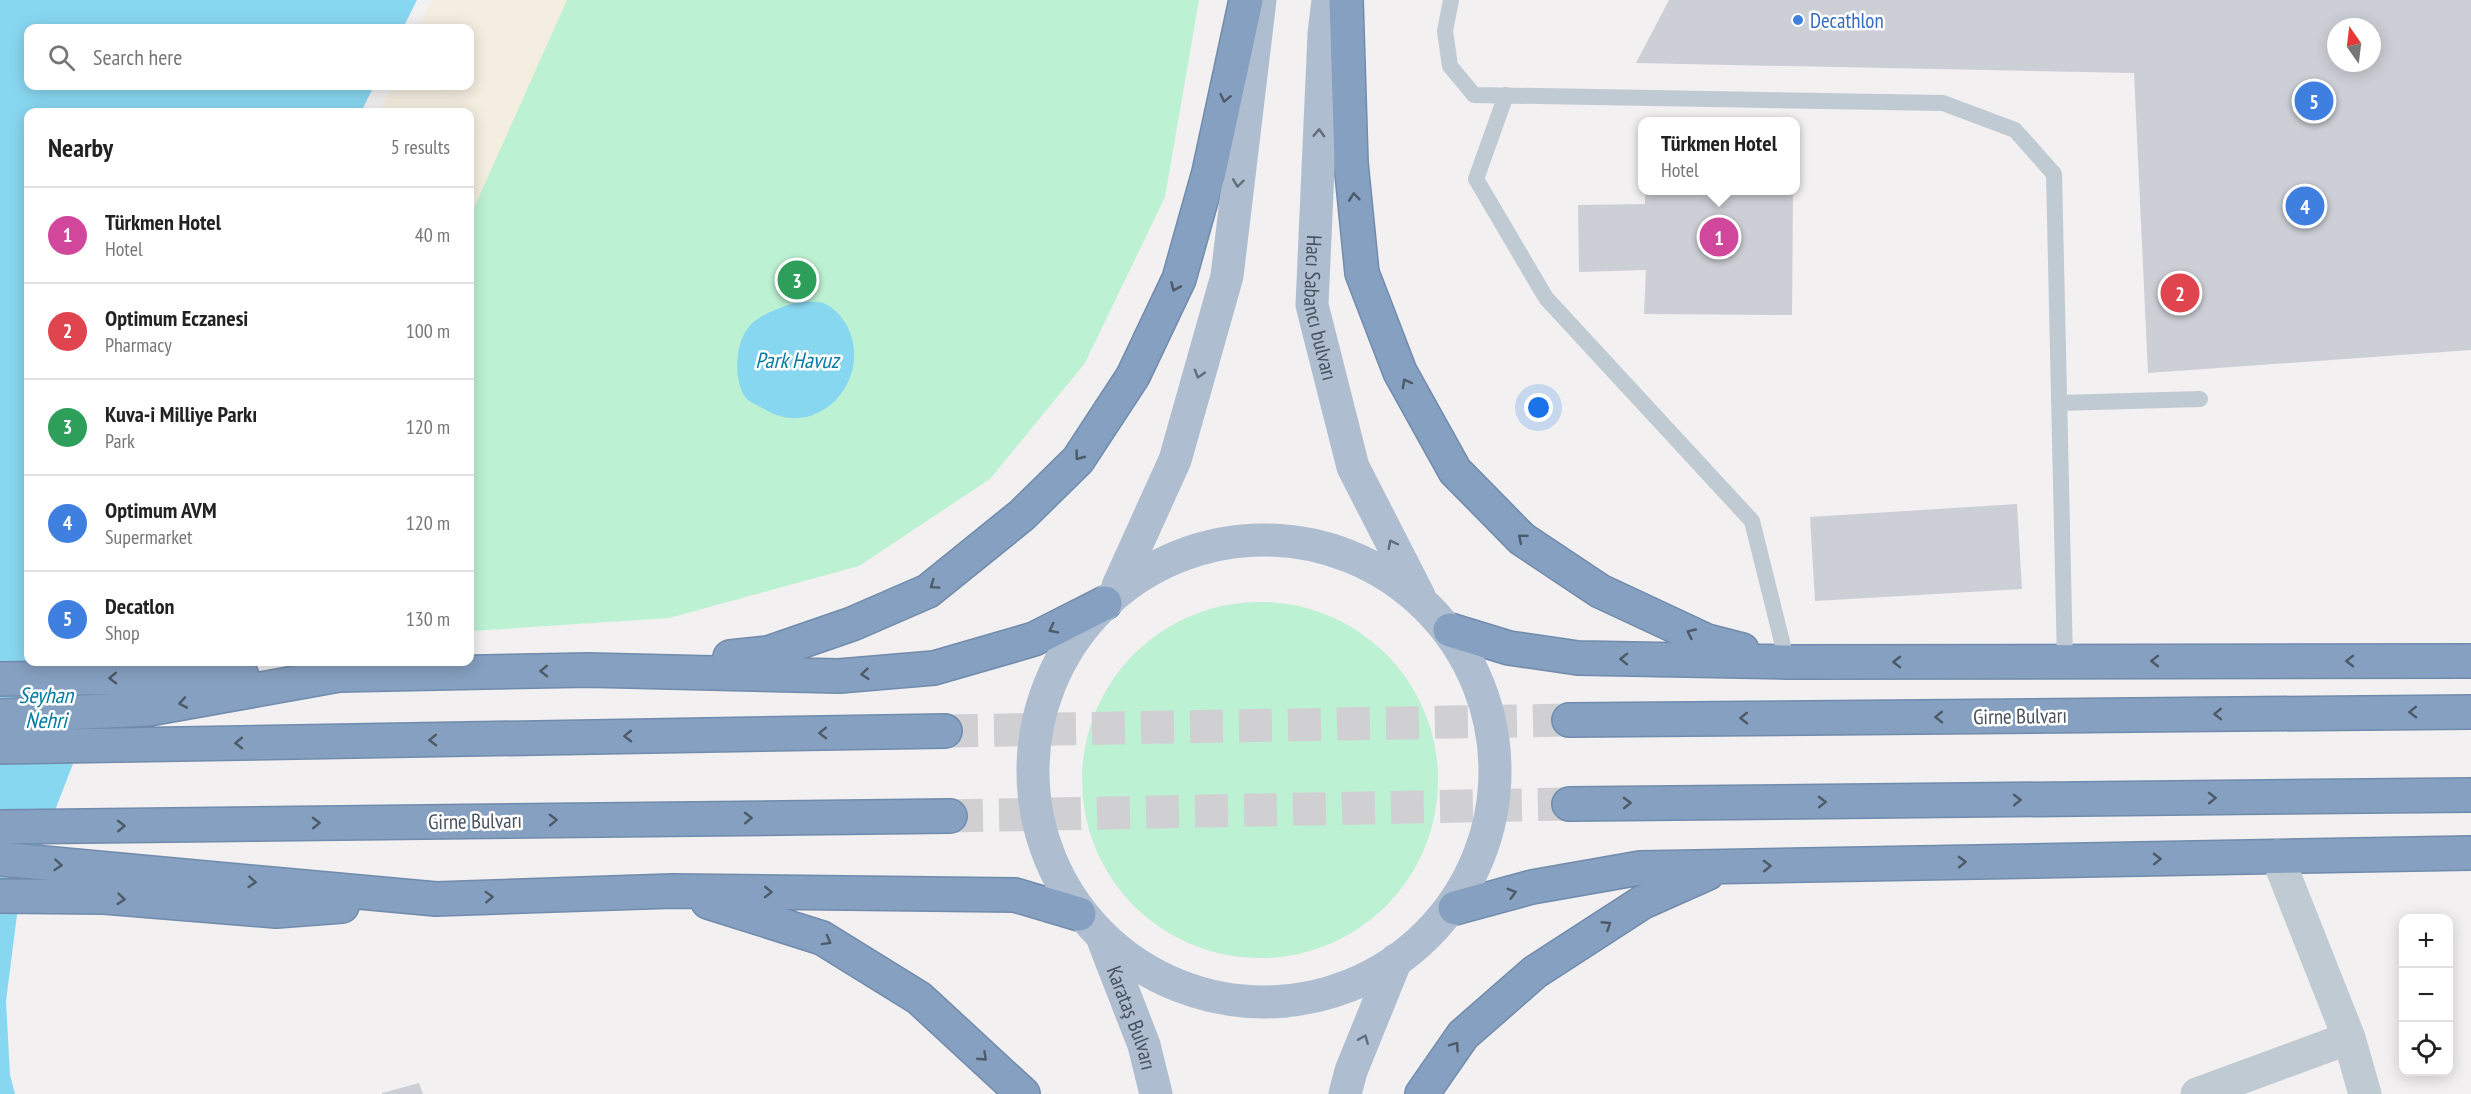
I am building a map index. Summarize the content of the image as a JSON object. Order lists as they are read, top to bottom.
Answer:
{
  "streets": {
    "highway": ["Girne Bulvarı"],
    "main road": ["Hacı Sabancı bulvarı", "Karataş Bulvarı"]
  },
  "water": ["Park Havuz", "Seyhan Nehri"],
  "places": ["Decathlon"],
  "north": "top",
  "page": {
    "search": "Search here",
    "pins": [
      "5",
      "4",
      "1",
      "3",
      "2"
    ],
    "heading": ["Nearby", "5 results"],
    "popup": ["Türkmen Hotel", "Hotel"],
    "list": [
      {
        "mark": "1",
        "name": "Türkmen Hotel",
        "note": "Hotel",
        "value": "40 m"
      },
      {
        "mark": "2",
        "name": "Optimum Eczanesi",
        "note": "Pharmacy",
        "value": "100 m"
      },
      {
        "mark": "3",
        "name": "Kuva-i Milliye Parkı",
        "note": "Park",
        "value": "120 m"
      },
      {
        "mark": "4",
        "name": "Optimum AVM",
        "note": "Supermarket",
        "value": "120 m"
      },
      {
        "mark": "5",
        "name": "Decatlon",
        "note": "Shop",
        "value": "130 m"
      }
    ],
    "map_buttons": ["+", "−"]
  }
}
